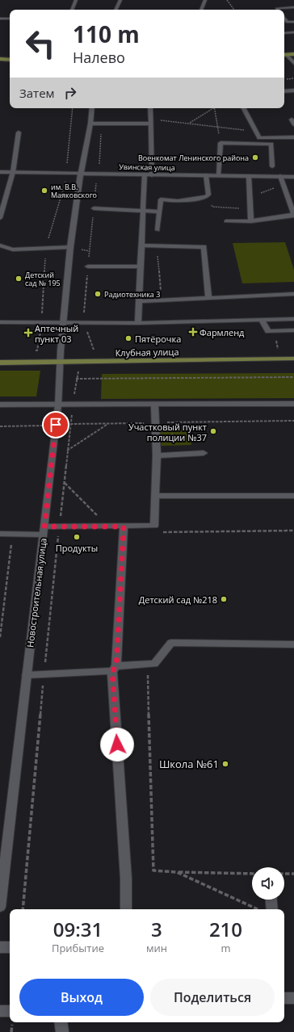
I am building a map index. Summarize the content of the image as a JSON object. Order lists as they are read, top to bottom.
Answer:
{
  "streets": {
    "main road": ["Клубная улица"],
    "street": ["Увинская улица", "Новостроительная улица"]
  },
  "crossings": [
    ["Увинская улица", "Новостроительная улица"],
    ["Клубная улица", "Новостроительная улица"]
  ],
  "places": {
    "other": [
      "Военкомат Ленинского района",
      "им. В.В. Маяковского",
      "Детский сад № 195",
      "Радиотехника 3",
      "Пятёрочка",
      "Участковый пункт полиции №37",
      "Продукты",
      "Детский сад №218",
      "Школа №61"
    ],
    "health": ["Фармленд", "Аптечный пункт 03"]
  },
  "page": {
    "turn": ["110 m", "Налево"],
    "then": "Затем",
    "eta": [
      "09:31",
      "Прибытие",
      "3",
      "мин",
      "210",
      "m"
    ],
    "buttons": ["Выход", "Поделиться"]
  }
}
